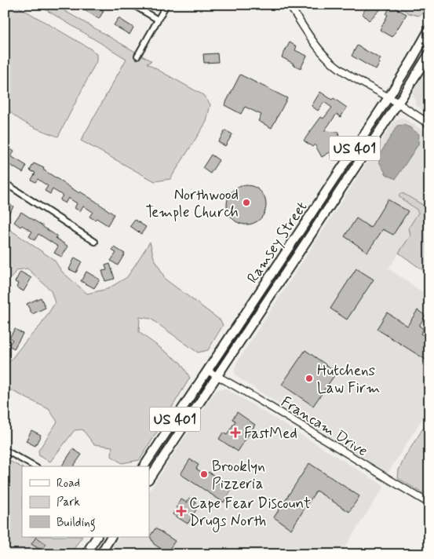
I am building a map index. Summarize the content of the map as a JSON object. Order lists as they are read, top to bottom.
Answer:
{
  "streets": {
    "main road": ["US 401", "Ramsey Street"],
    "street": ["Francam Drive"]
  },
  "crossings": [
    ["Ramsey Street", "Francam Drive"]
  ],
  "places": {
    "other": ["Northwood Temple Church", "Hutchens Law Firm", "Brooklyn Pizzeria"],
    "health": ["FastMed", "Cape Fear Discount Drugs North"]
  },
  "legend": ["Road", "Park", "Building"]
}
